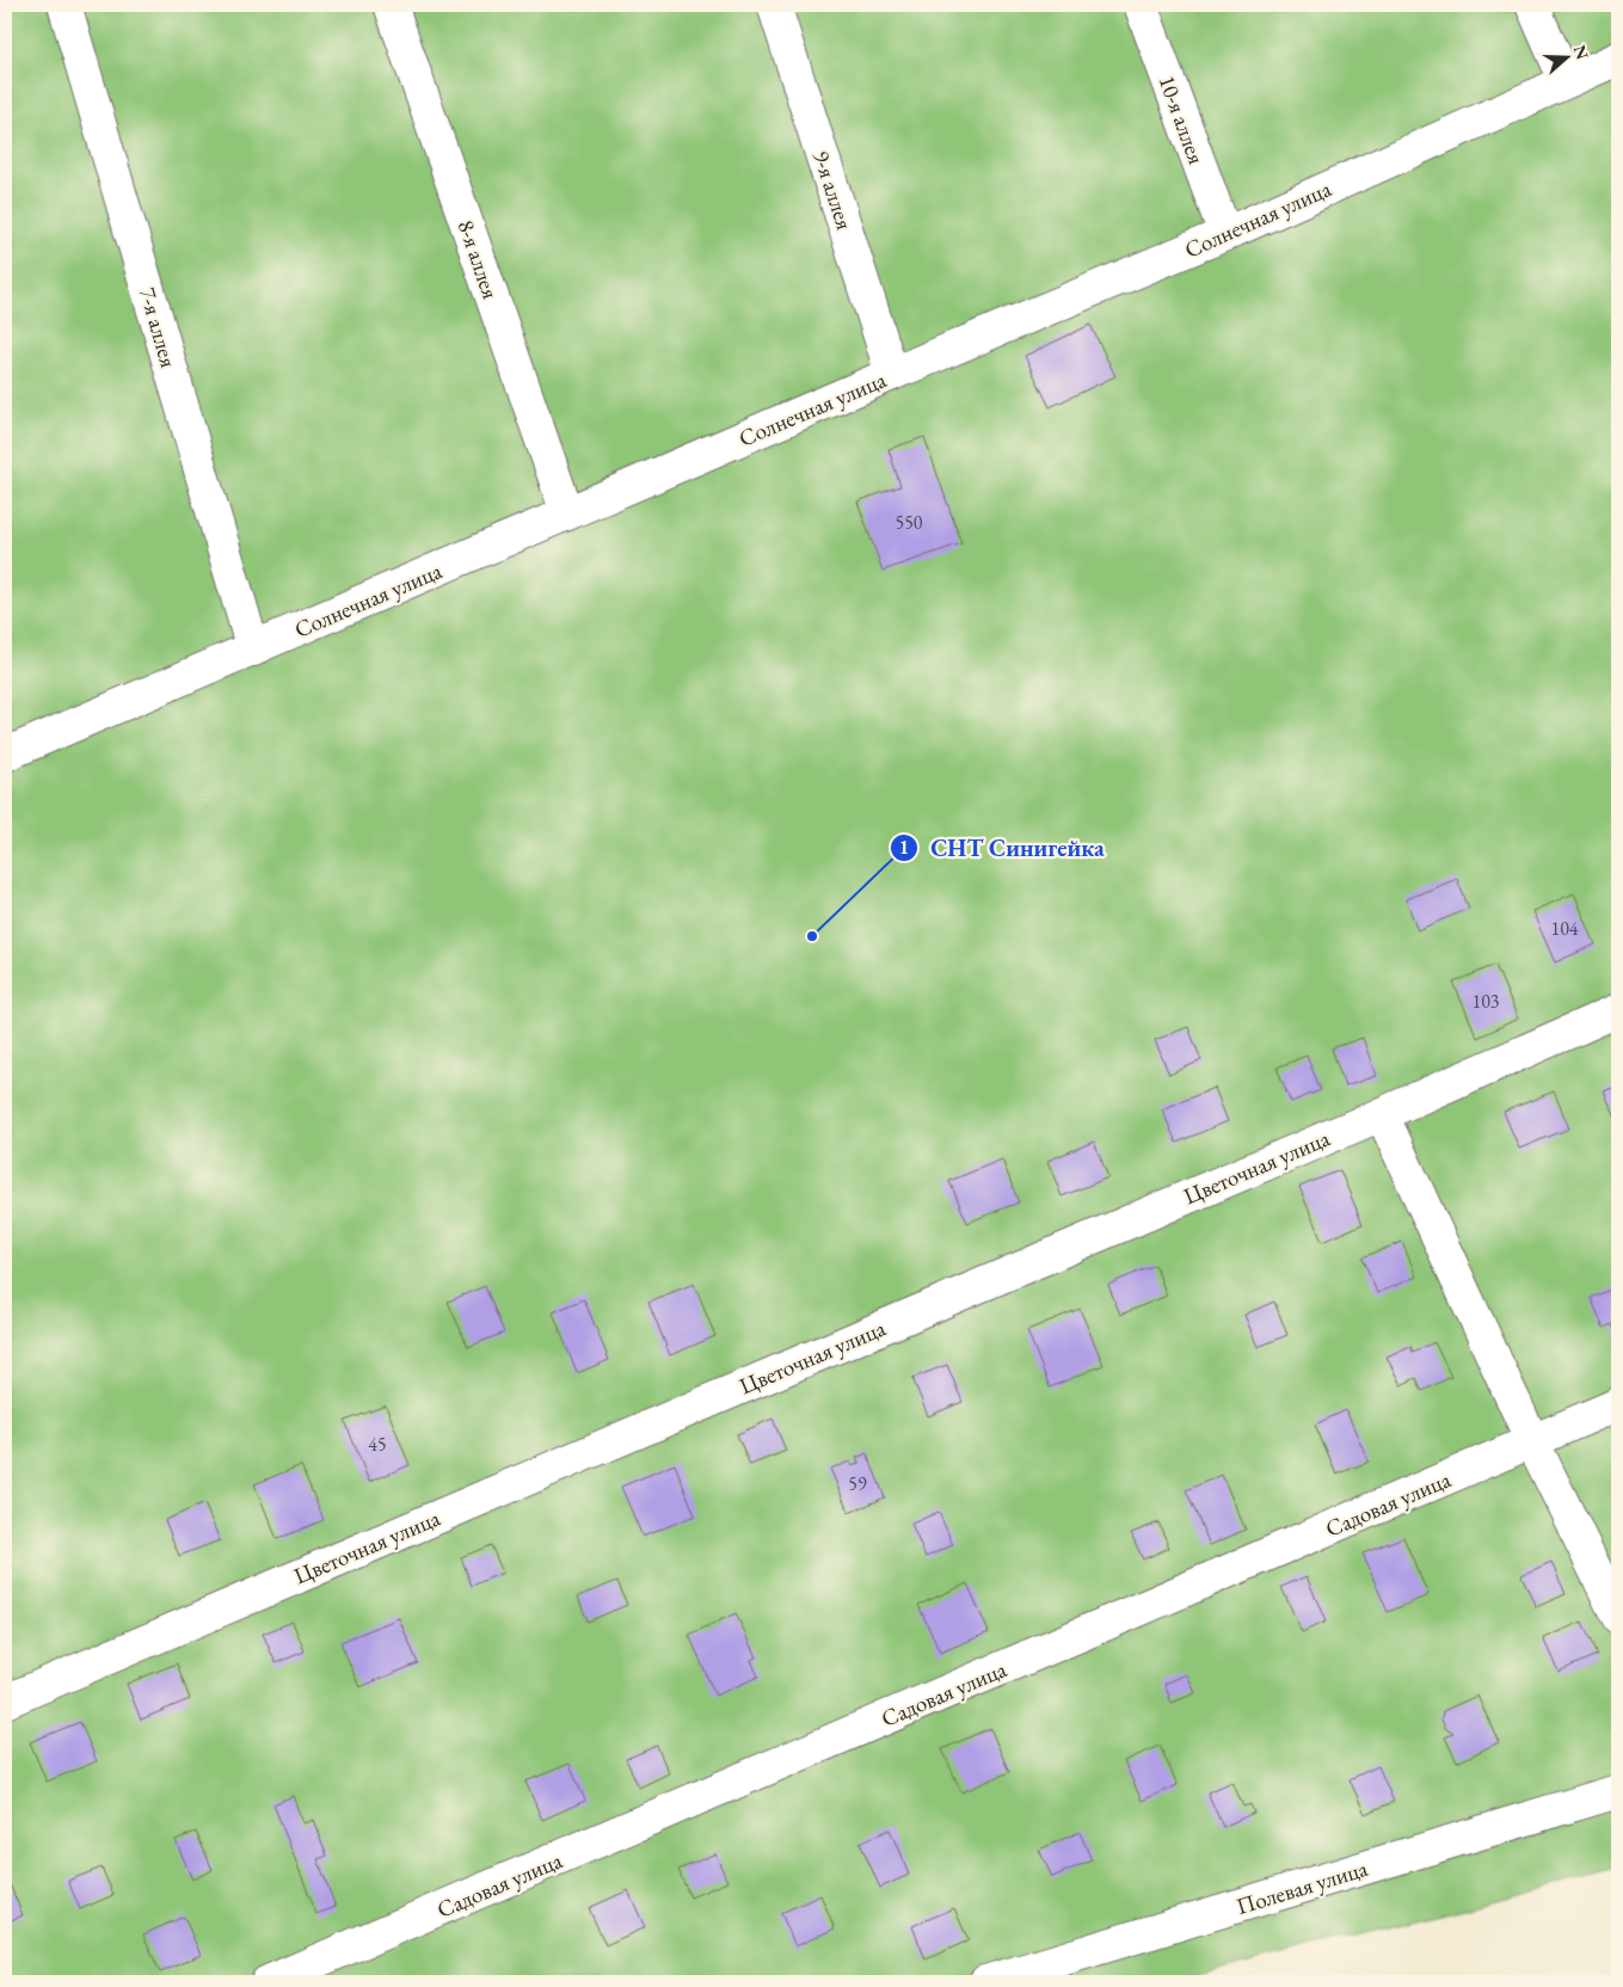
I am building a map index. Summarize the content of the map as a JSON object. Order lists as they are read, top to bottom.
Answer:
{
  "streets": {
    "street": [
      "10-я аллея",
      "9-я аллея",
      "Солнечная улица",
      "8-я аллея",
      "7-я аллея",
      "Цветочная улица",
      "Садовая улица",
      "Полевая улица"
    ]
  },
  "crossings": [
    ["10-я аллея", "Солнечная улица"],
    ["9-я аллея", "Солнечная улица"],
    ["Солнечная улица", "8-я аллея"],
    ["Солнечная улица", "7-я аллея"]
  ],
  "places": ["СНТ Синигейка"],
  "house_numbers": [
    "550",
    "104",
    "103",
    "45",
    "59"
  ],
  "north": "right"
}
